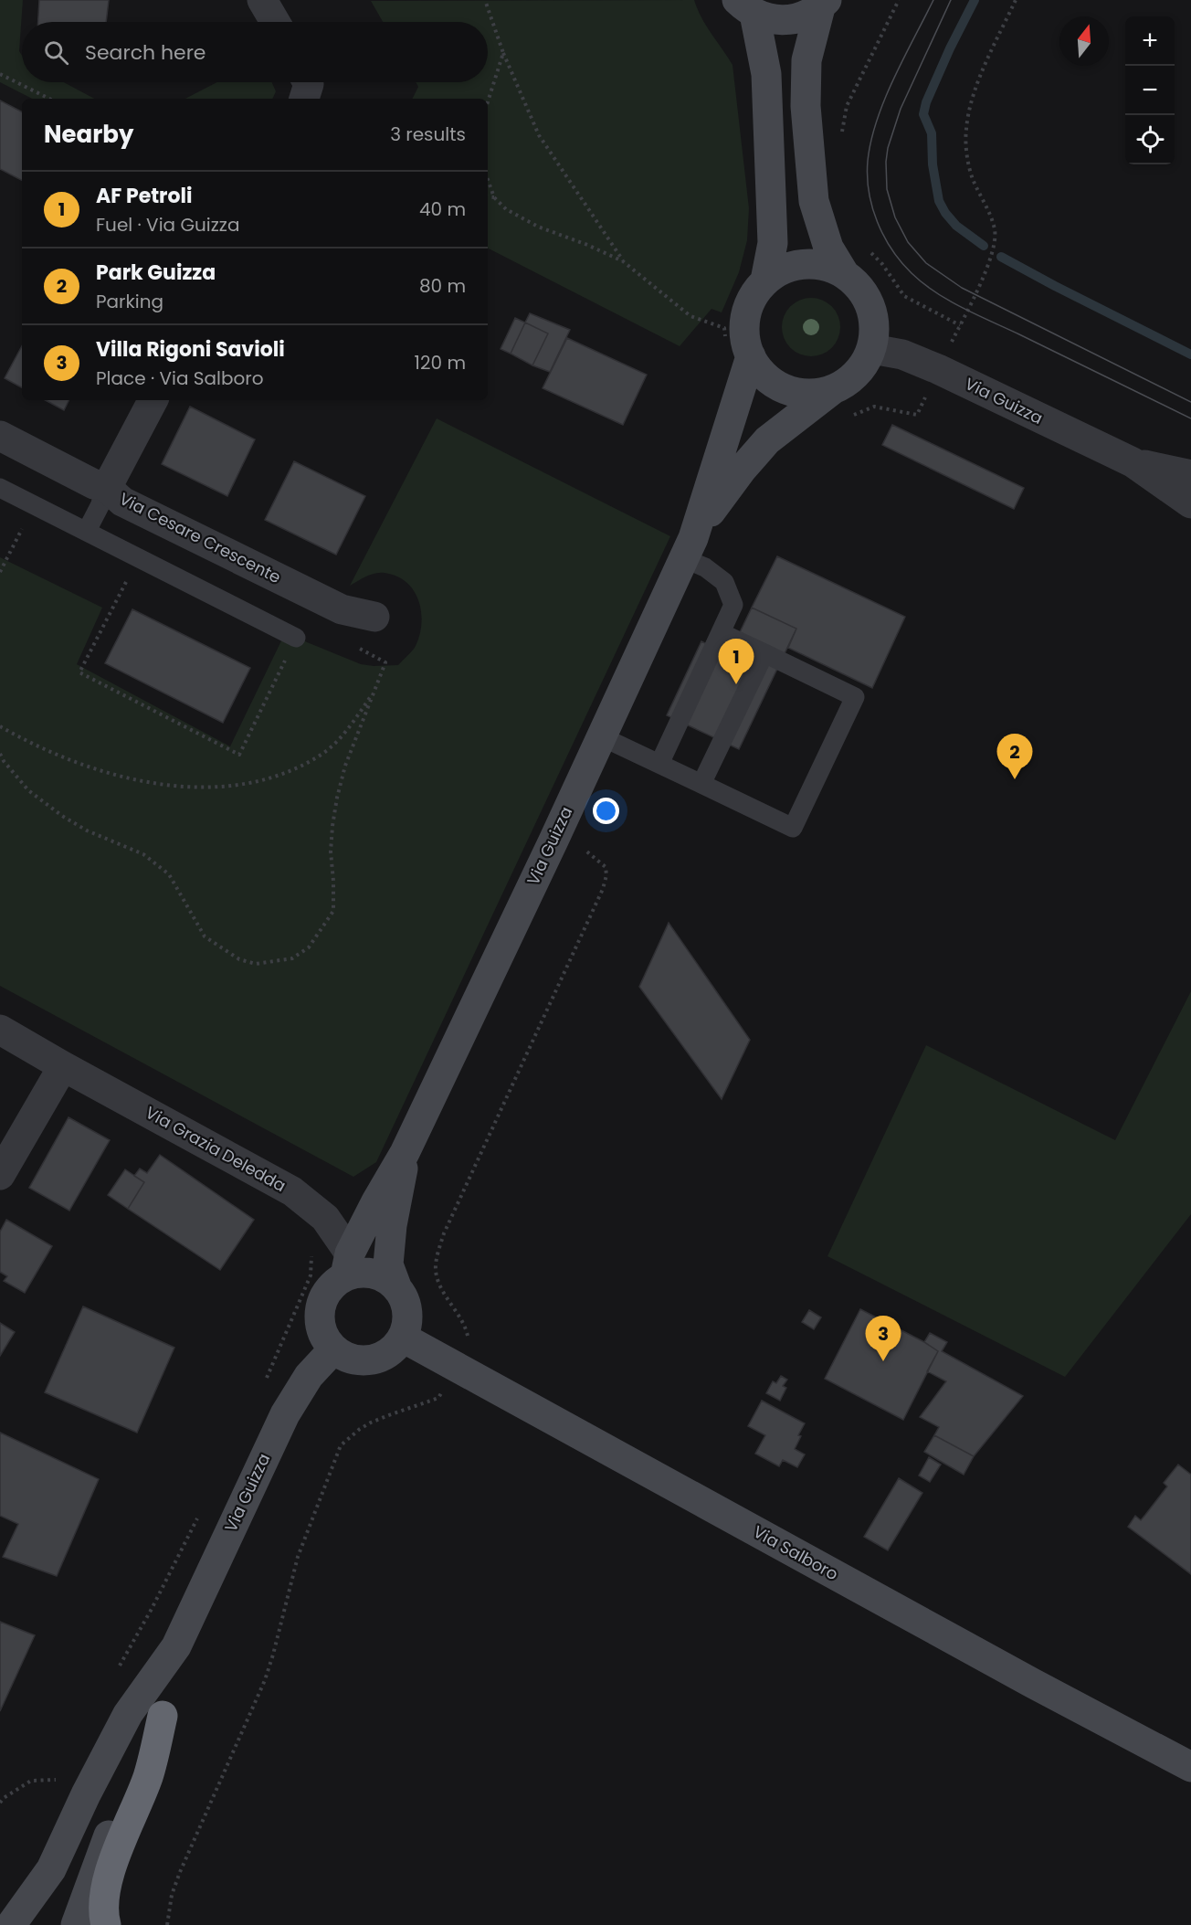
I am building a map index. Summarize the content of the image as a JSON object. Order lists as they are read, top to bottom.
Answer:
{
  "streets": {
    "main road": ["Via Guizza", "Via Salboro"],
    "street": ["Via Cesare Crescente", "Via Grazia Deledda"]
  },
  "crossings": [
    ["Via Guizza", "Via Grazia Deledda"],
    ["Via Guizza", "Via Salboro"],
    ["Via Grazia Deledda", "Via Salboro"]
  ],
  "north": "top",
  "page": {
    "map_buttons": ["+", "−"],
    "search": "Search here",
    "heading": ["Nearby", "3 results"],
    "list": [
      {
        "mark": "1",
        "name": "AF Petroli",
        "note": "Fuel · Via Guizza",
        "value": "40 m"
      },
      {
        "mark": "2",
        "name": "Park Guizza",
        "note": "Parking",
        "value": "80 m"
      },
      {
        "mark": "3",
        "name": "Villa Rigoni Savioli",
        "note": "Place · Via Salboro",
        "value": "120 m"
      }
    ],
    "pins": ["1", "2", "3"]
  }
}
